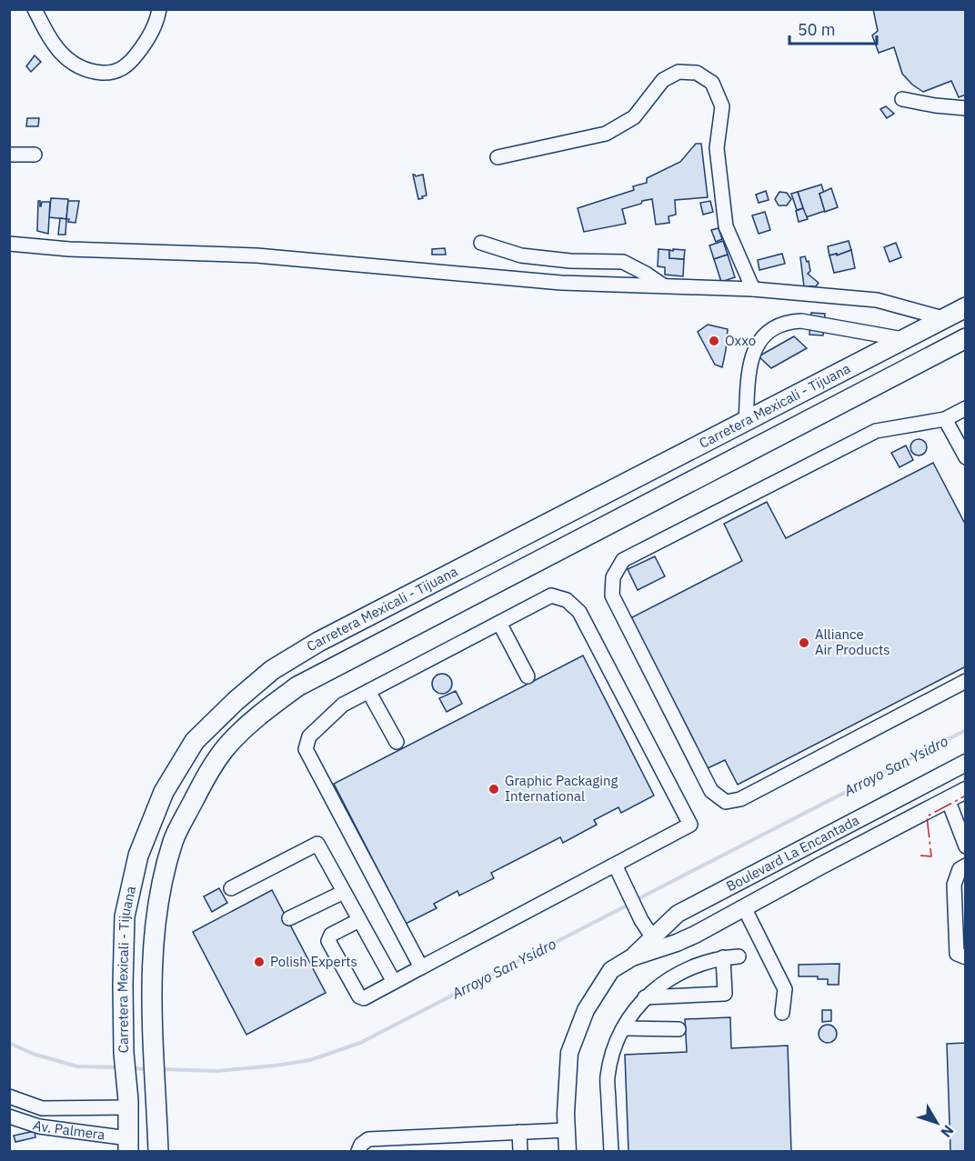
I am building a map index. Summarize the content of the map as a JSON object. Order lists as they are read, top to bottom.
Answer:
{
  "streets": {
    "highway": ["Carretera Mexicali - Tijuana"],
    "main road": ["Boulevard La Encantada"],
    "street": ["Av. Palmera"]
  },
  "crossings": [
    ["Carretera Mexicali - Tijuana", "Av. Palmera"]
  ],
  "water": ["Arroyo San Ysidro"],
  "places": [
    "Oxxo",
    "Alliance Air Products",
    "Graphic Packaging International",
    "Polish Experts"
  ],
  "scale_bar": "50 m",
  "north": "bottom right"
}
